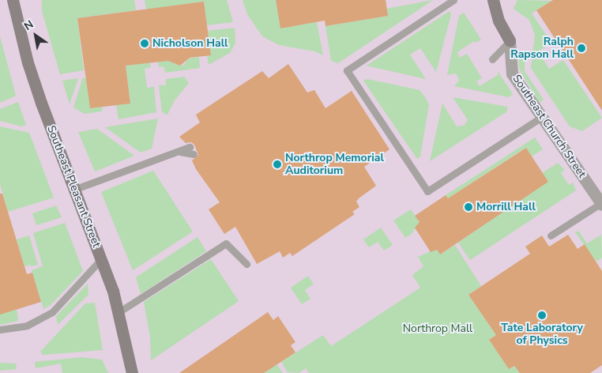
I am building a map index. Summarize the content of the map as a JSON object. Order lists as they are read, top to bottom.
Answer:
{
  "streets": {
    "street": ["Southeast Church Street", "Southeast Pleasant Street"]
  },
  "parks": ["Northrop Mall"],
  "places": [
    "Nicholson Hall",
    "Ralph Rapson Hall",
    "Northrop Memorial Auditorium",
    "Morrill Hall",
    "Tate Laboratory of Physics"
  ],
  "north": "top left"
}
